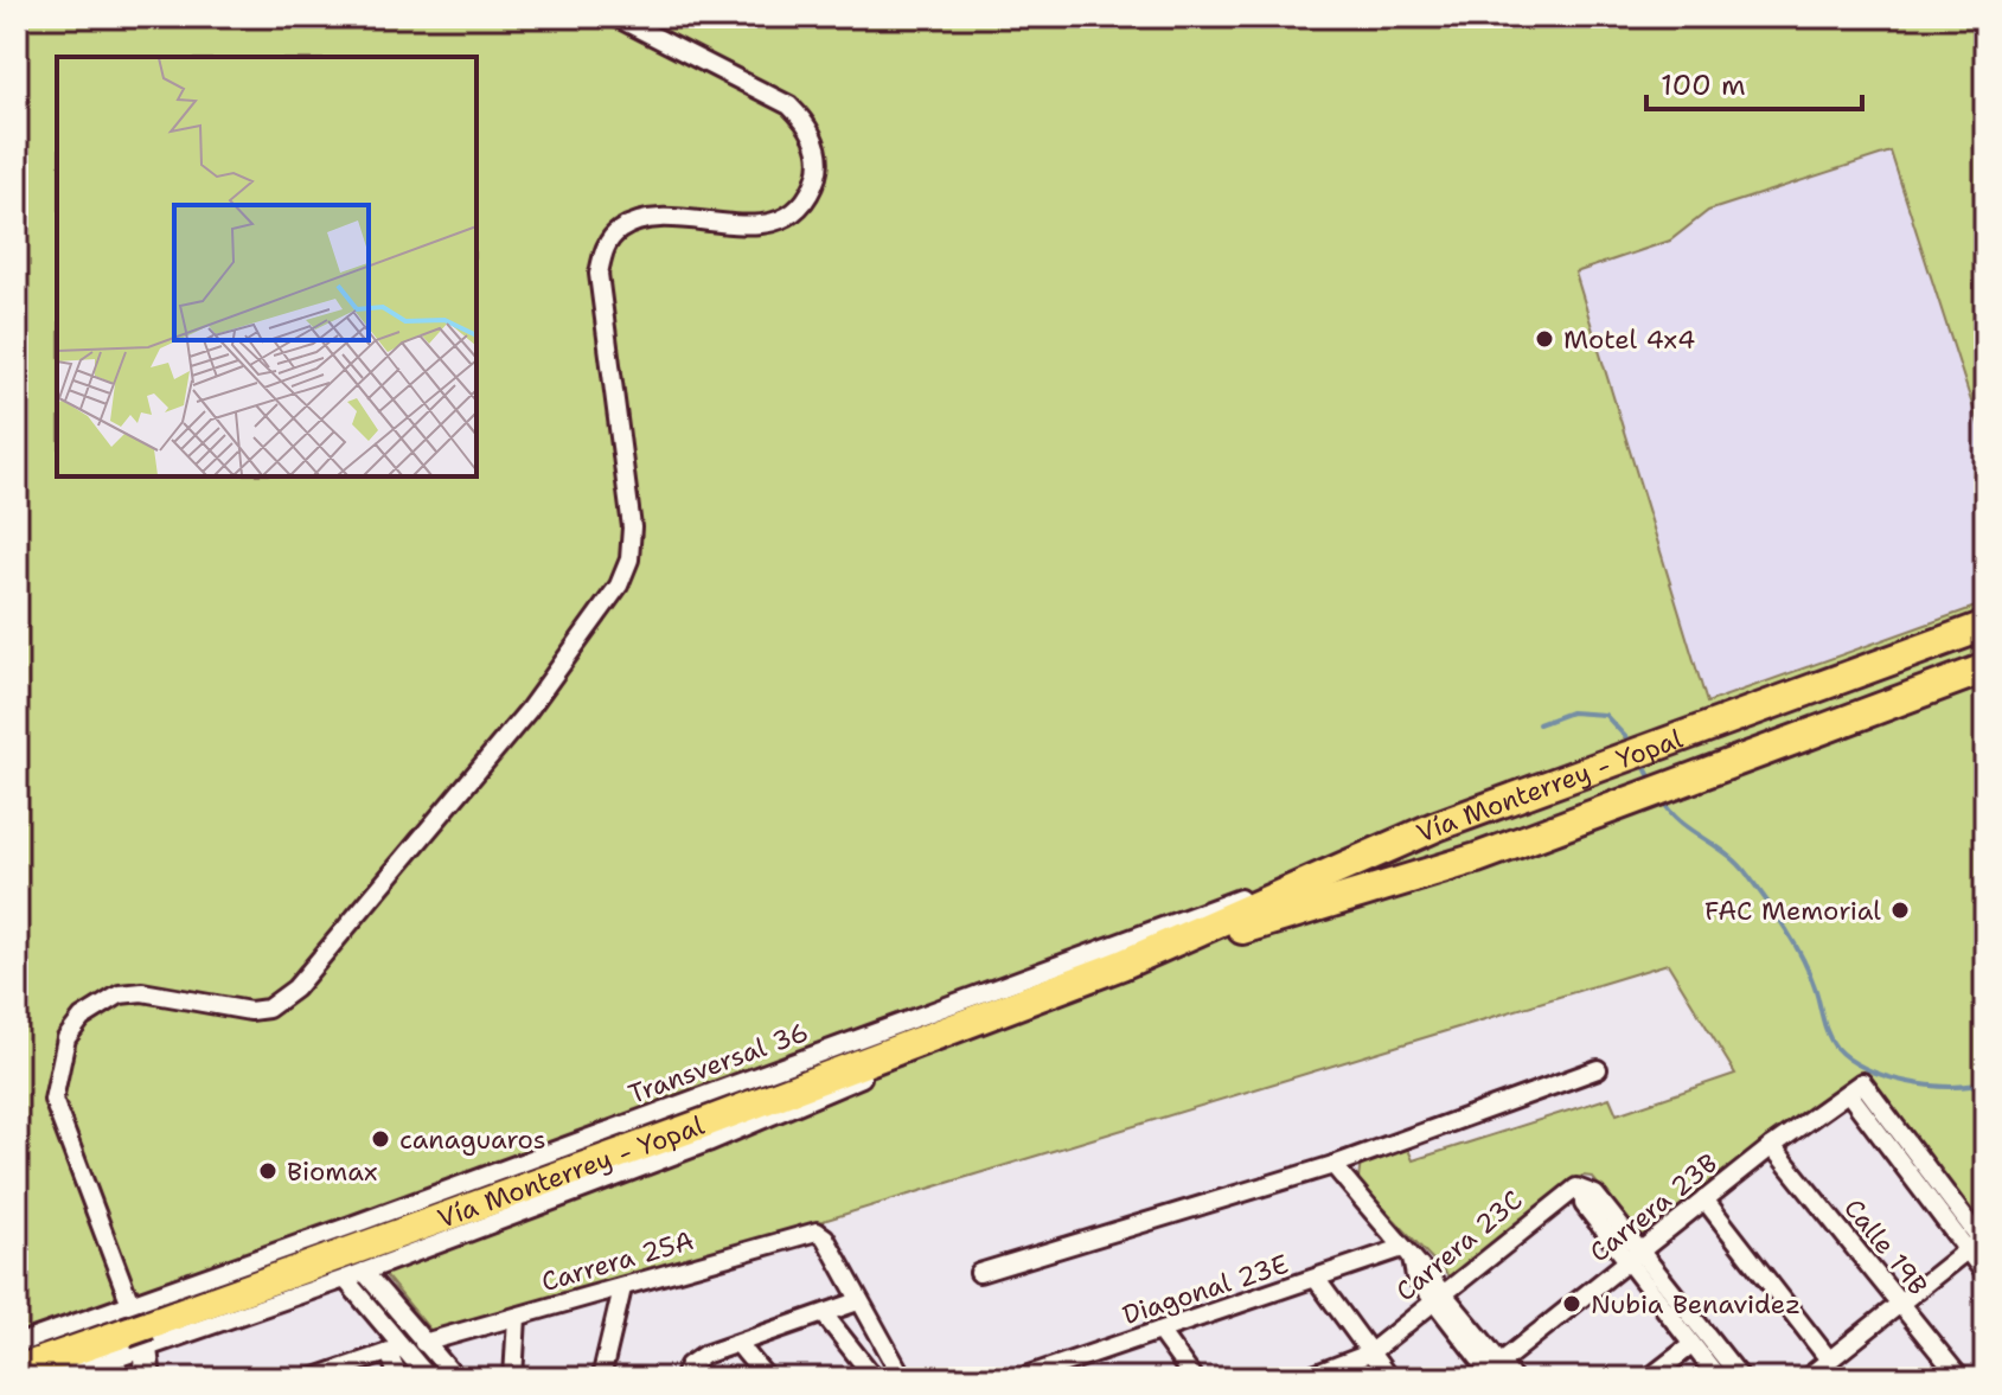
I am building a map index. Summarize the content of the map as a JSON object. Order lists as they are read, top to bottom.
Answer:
{
  "streets": {
    "highway": ["Vía Monterrey - Yopal"],
    "street": [
      "Transversal 36",
      "Carrera 23B",
      "Carrera 23C",
      "Calle 19B",
      "Carrera 25A",
      "Diagonal 23E"
    ]
  },
  "crossings": [
    ["Vía Monterrey - Yopal", "Transversal 36"],
    ["Carrera 23B", "Calle 19B"]
  ],
  "places": [
    "Motel 4x4",
    "FAC Memorial",
    "canaguaros",
    "Biomax",
    "Nubia Benavidez"
  ],
  "scale_bar": "100 m"
}
